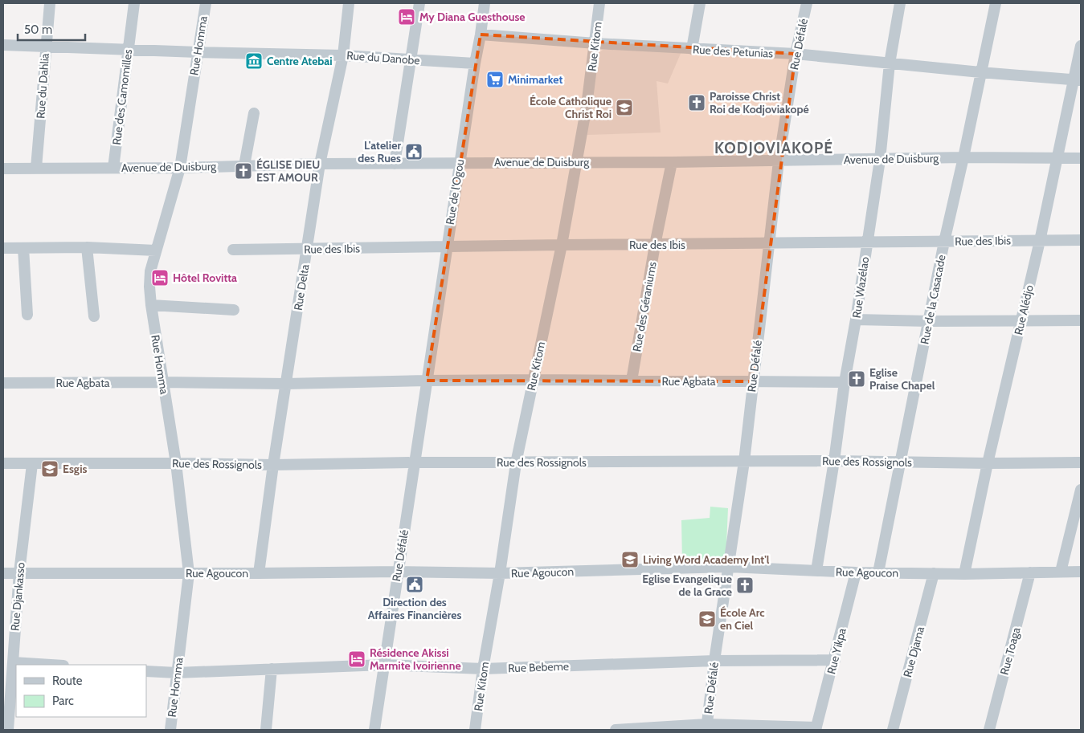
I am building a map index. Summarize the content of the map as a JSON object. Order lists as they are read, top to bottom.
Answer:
{
  "streets": {
    "street": [
      "Rue Défalé",
      "Rue Homma",
      "Rue Kitom",
      "Rue des Petunias",
      "Rue du Danobe",
      "Rue du Dahlia",
      "Rue des Camomilles",
      "Avenue de Duisburg",
      "Rue de l'Ogou",
      "Rue des Ibis",
      "Rue Delta",
      "Rue Wazélao",
      "Rue de la Casacade",
      "Rue des Géraniums",
      "Rue Alédjo",
      "Rue Agbata",
      "Rue des Rossignols",
      "Rue Agoucon",
      "Rue Djankasso",
      "Rue Yikpa",
      "Rue Toaga",
      "Rue Djama",
      "Rue Bebeme"
    ]
  },
  "crossings": [
    ["Rue Défalé", "Rue des Petunias"],
    ["Rue Défalé", "Avenue de Duisburg"],
    ["Rue Défalé", "Rue de l'Ogou"],
    ["Rue Défalé", "Rue des Ibis"],
    ["Rue Défalé", "Rue Agbata"],
    ["Rue Défalé", "Rue des Rossignols"],
    ["Rue Défalé", "Rue Agoucon"],
    ["Rue Défalé", "Rue Bebeme"],
    ["Rue Homma", "Rue du Danobe"],
    ["Rue Homma", "Avenue de Duisburg"],
    ["Rue Homma", "Rue Agbata"],
    ["Rue Homma", "Rue des Rossignols"],
    ["Rue Homma", "Rue Agoucon"],
    ["Rue Homma", "Rue Bebeme"],
    ["Rue Kitom", "Rue des Petunias"],
    ["Rue Kitom", "Avenue de Duisburg"],
    ["Rue Kitom", "Rue des Ibis"],
    ["Rue Kitom", "Rue Agbata"],
    ["Rue Kitom", "Rue des Rossignols"],
    ["Rue Kitom", "Rue Agoucon"],
    ["Rue Kitom", "Rue Bebeme"],
    ["Rue des Petunias", "Rue de l'Ogou"],
    ["Rue des Petunias", "Rue Wazélao"],
    ["Rue des Petunias", "Rue de la Casacade"],
    ["Rue des Petunias", "Rue Alédjo"],
    ["Rue du Danobe", "Rue du Dahlia"],
    ["Rue du Danobe", "Rue des Camomilles"],
    ["Rue du Danobe", "Rue de l'Ogou"],
    ["Rue du Danobe", "Rue Delta"],
    ["Rue du Dahlia", "Avenue de Duisburg"],
    ["Rue des Camomilles", "Avenue de Duisburg"],
    ["Avenue de Duisburg", "Rue de l'Ogou"],
    ["Avenue de Duisburg", "Rue Delta"],
    ["Avenue de Duisburg", "Rue Wazélao"],
    ["Avenue de Duisburg", "Rue de la Casacade"],
    ["Avenue de Duisburg", "Rue des Géraniums"],
    ["Avenue de Duisburg", "Rue Alédjo"],
    ["Rue de l'Ogou", "Rue des Ibis"],
    ["Rue de l'Ogou", "Rue Agbata"],
    ["Rue des Ibis", "Rue Delta"],
    ["Rue des Ibis", "Rue Wazélao"],
    ["Rue des Ibis", "Rue de la Casacade"],
    ["Rue des Ibis", "Rue des Géraniums"],
    ["Rue des Ibis", "Rue Alédjo"],
    ["Rue Delta", "Rue Agbata"],
    ["Rue Delta", "Rue des Rossignols"],
    ["Rue Delta", "Rue Agoucon"],
    ["Rue Wazélao", "Rue Agbata"],
    ["Rue Wazélao", "Rue des Rossignols"],
    ["Rue Wazélao", "Rue Agoucon"],
    ["Rue de la Casacade", "Rue des Rossignols"],
    ["Rue de la Casacade", "Rue Agoucon"],
    ["Rue des Géraniums", "Rue Agbata"],
    ["Rue Alédjo", "Rue des Rossignols"],
    ["Rue Alédjo", "Rue Agoucon"],
    ["Rue des Rossignols", "Rue Djankasso"],
    ["Rue Agoucon", "Rue Djankasso"],
    ["Rue Agoucon", "Rue Yikpa"],
    ["Rue Agoucon", "Rue Toaga"],
    ["Rue Agoucon", "Rue Djama"],
    ["Rue Yikpa", "Rue Bebeme"]
  ],
  "districts": ["KODJOVIAKOPÉ"],
  "places": {
    "hotel": ["My Diana Guesthouse", "Hôtel Rovitta", "Résidence Akissi Marmite Ivoirienne"],
    "museum": ["Centre Atebai"],
    "supermarket": ["Minimarket"],
    "church": [
      "Paroisse Christ Roi de Kodjoviakopé",
      "ÉGLISE DIEU EST AMOUR",
      "Eglise Praise Chapel",
      "Eglise Evangelique de la Grace"
    ],
    "school or university": [
      "École Catholique Christ Roi",
      "Esgis",
      "Living Word Academy Int'l",
      "École Arc en Ciel"
    ],
    "public building": ["L'atelier des Rues", "Direction des Affaires Financières"]
  },
  "legend": ["Route", "Parc"],
  "scale_bar": "50 m"
}
